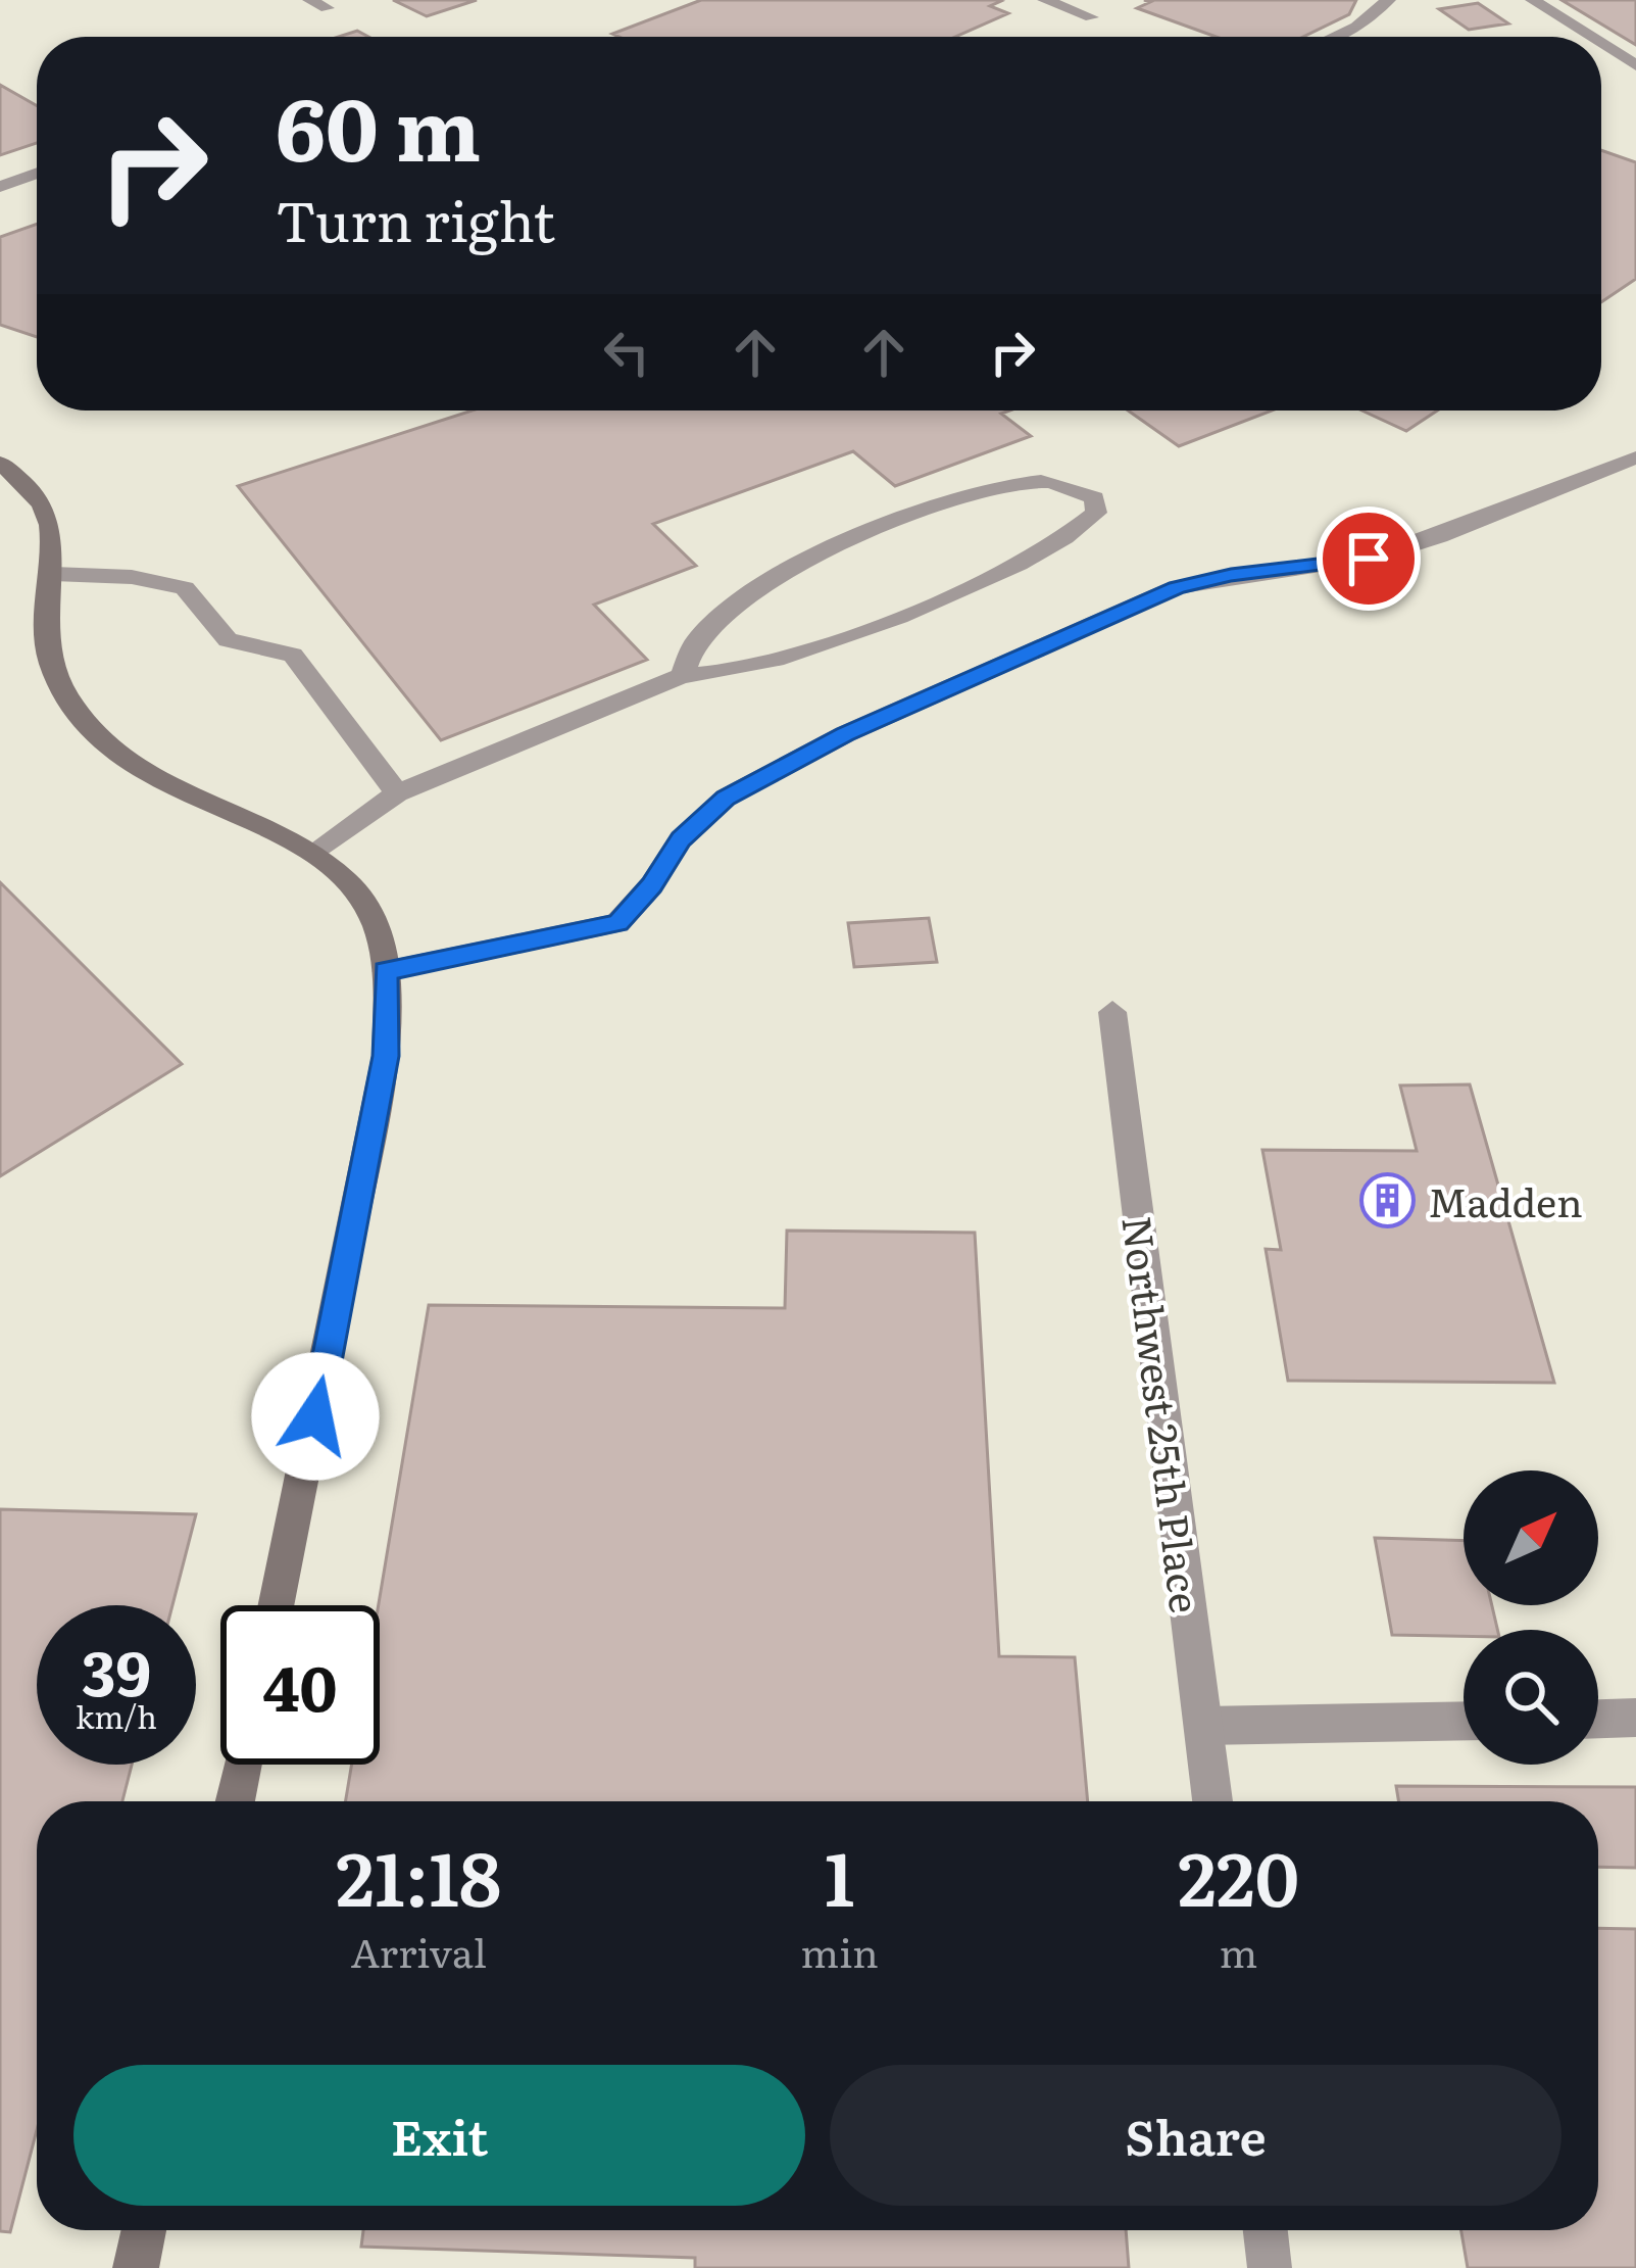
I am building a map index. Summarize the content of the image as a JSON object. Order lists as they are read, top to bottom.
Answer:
{
  "streets": {
    "street": ["Northwest 25th Place"]
  },
  "places": {
    "building": ["Madden"]
  },
  "north": "top right",
  "page": {
    "turn": ["60 m", "Turn right"],
    "speed": "39 km/h",
    "limit": "40",
    "eta": [
      "21:18",
      "Arrival",
      "1",
      "min",
      "220",
      "m"
    ],
    "buttons": ["Exit", "Share"]
  }
}
